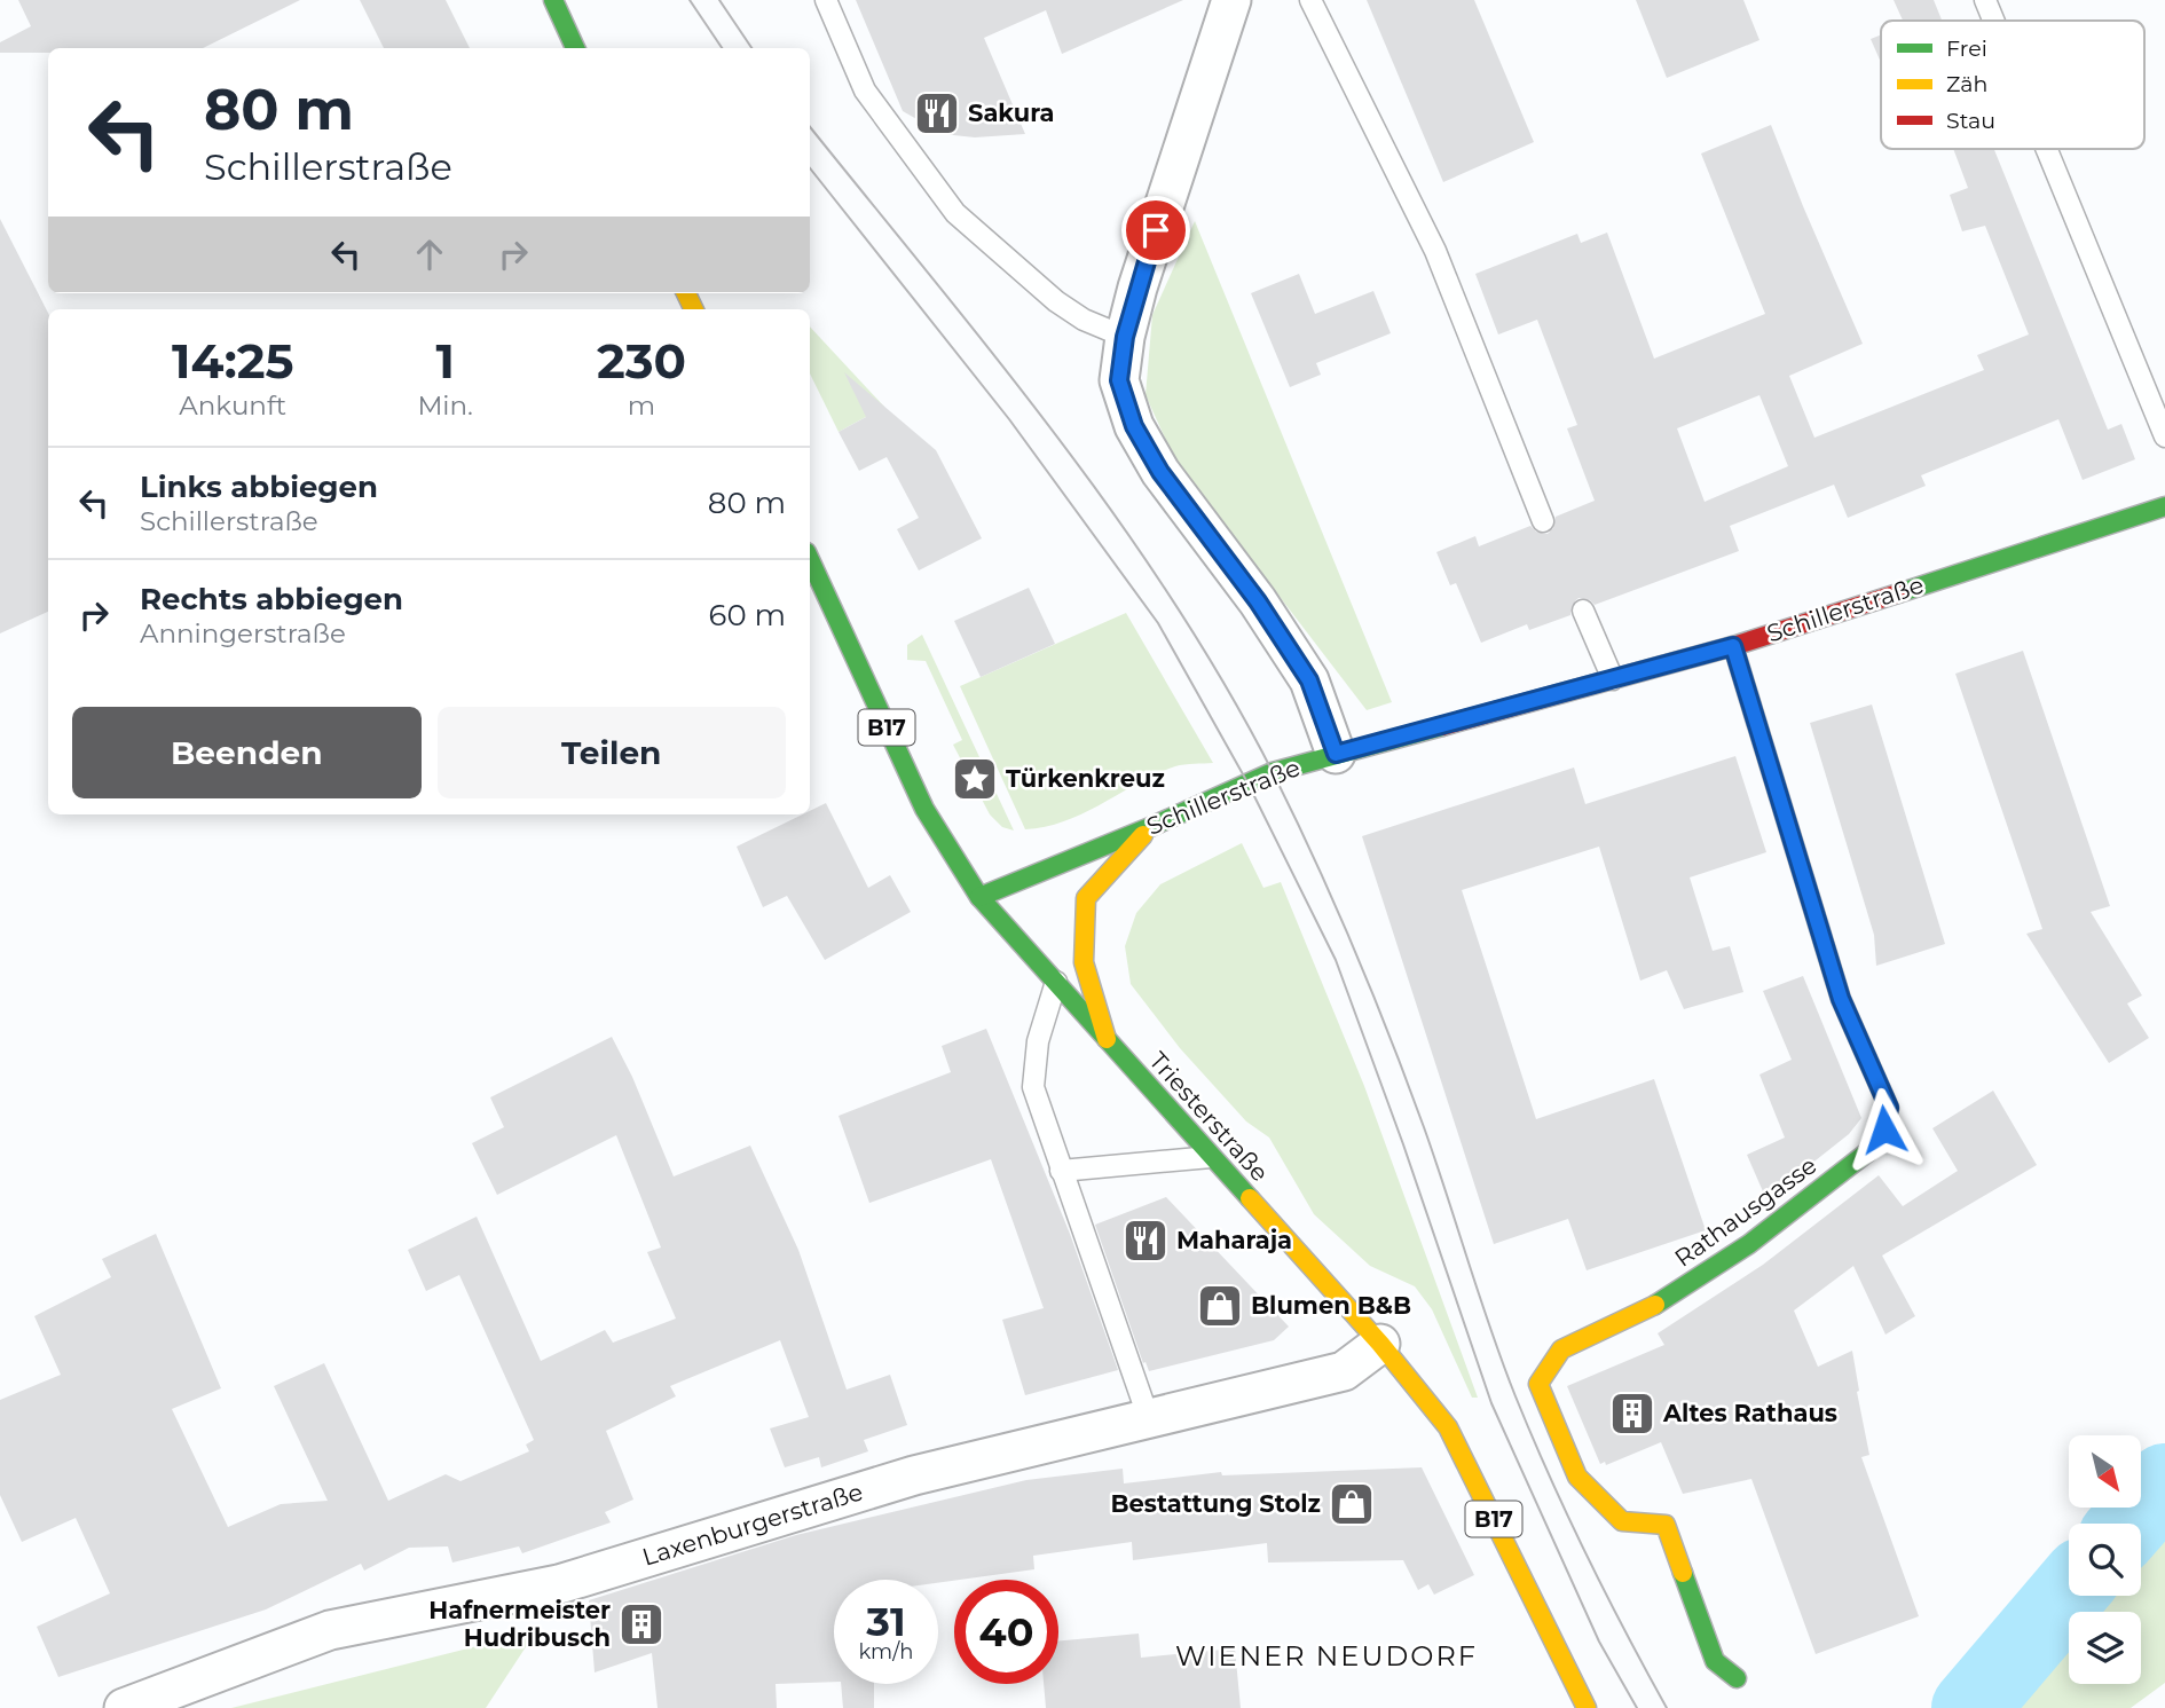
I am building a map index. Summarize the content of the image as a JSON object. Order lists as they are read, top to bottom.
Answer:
{
  "streets": {
    "street": [
      "Schillerstraße",
      "B17",
      "Triesterstraße",
      "Rathausgasse",
      "Laxenburgerstraße"
    ]
  },
  "crossings": [
    ["Schillerstraße", "Triesterstraße"],
    ["Schillerstraße", "Rathausgasse"],
    ["Triesterstraße", "Laxenburgerstraße"]
  ],
  "districts": ["WIENER NEUDORF"],
  "places": {
    "restaurant": ["Sakura", "Maharaja"],
    "place": ["Türkenkreuz"],
    "shop": ["Blumen B&B", "Bestattung Stolz"],
    "building": ["Altes Rathaus", "Hafnermeister Hudribusch"]
  },
  "legend": ["Frei", "Zäh", "Stau"],
  "north": "bottom right",
  "page": {
    "turn": ["80 m", "Schillerstraße"],
    "eta": [
      "14:25",
      "Ankunft",
      "1",
      "Min.",
      "230",
      "m"
    ],
    "list": [
      {
        "name": "Links abbiegen",
        "note": "Schillerstraße",
        "value": "80 m"
      },
      {
        "name": "Rechts abbiegen",
        "note": "Anningerstraße",
        "value": "60 m"
      }
    ],
    "buttons": ["Beenden", "Teilen"],
    "speed": "31 km/h",
    "limit": "40"
  }
}
